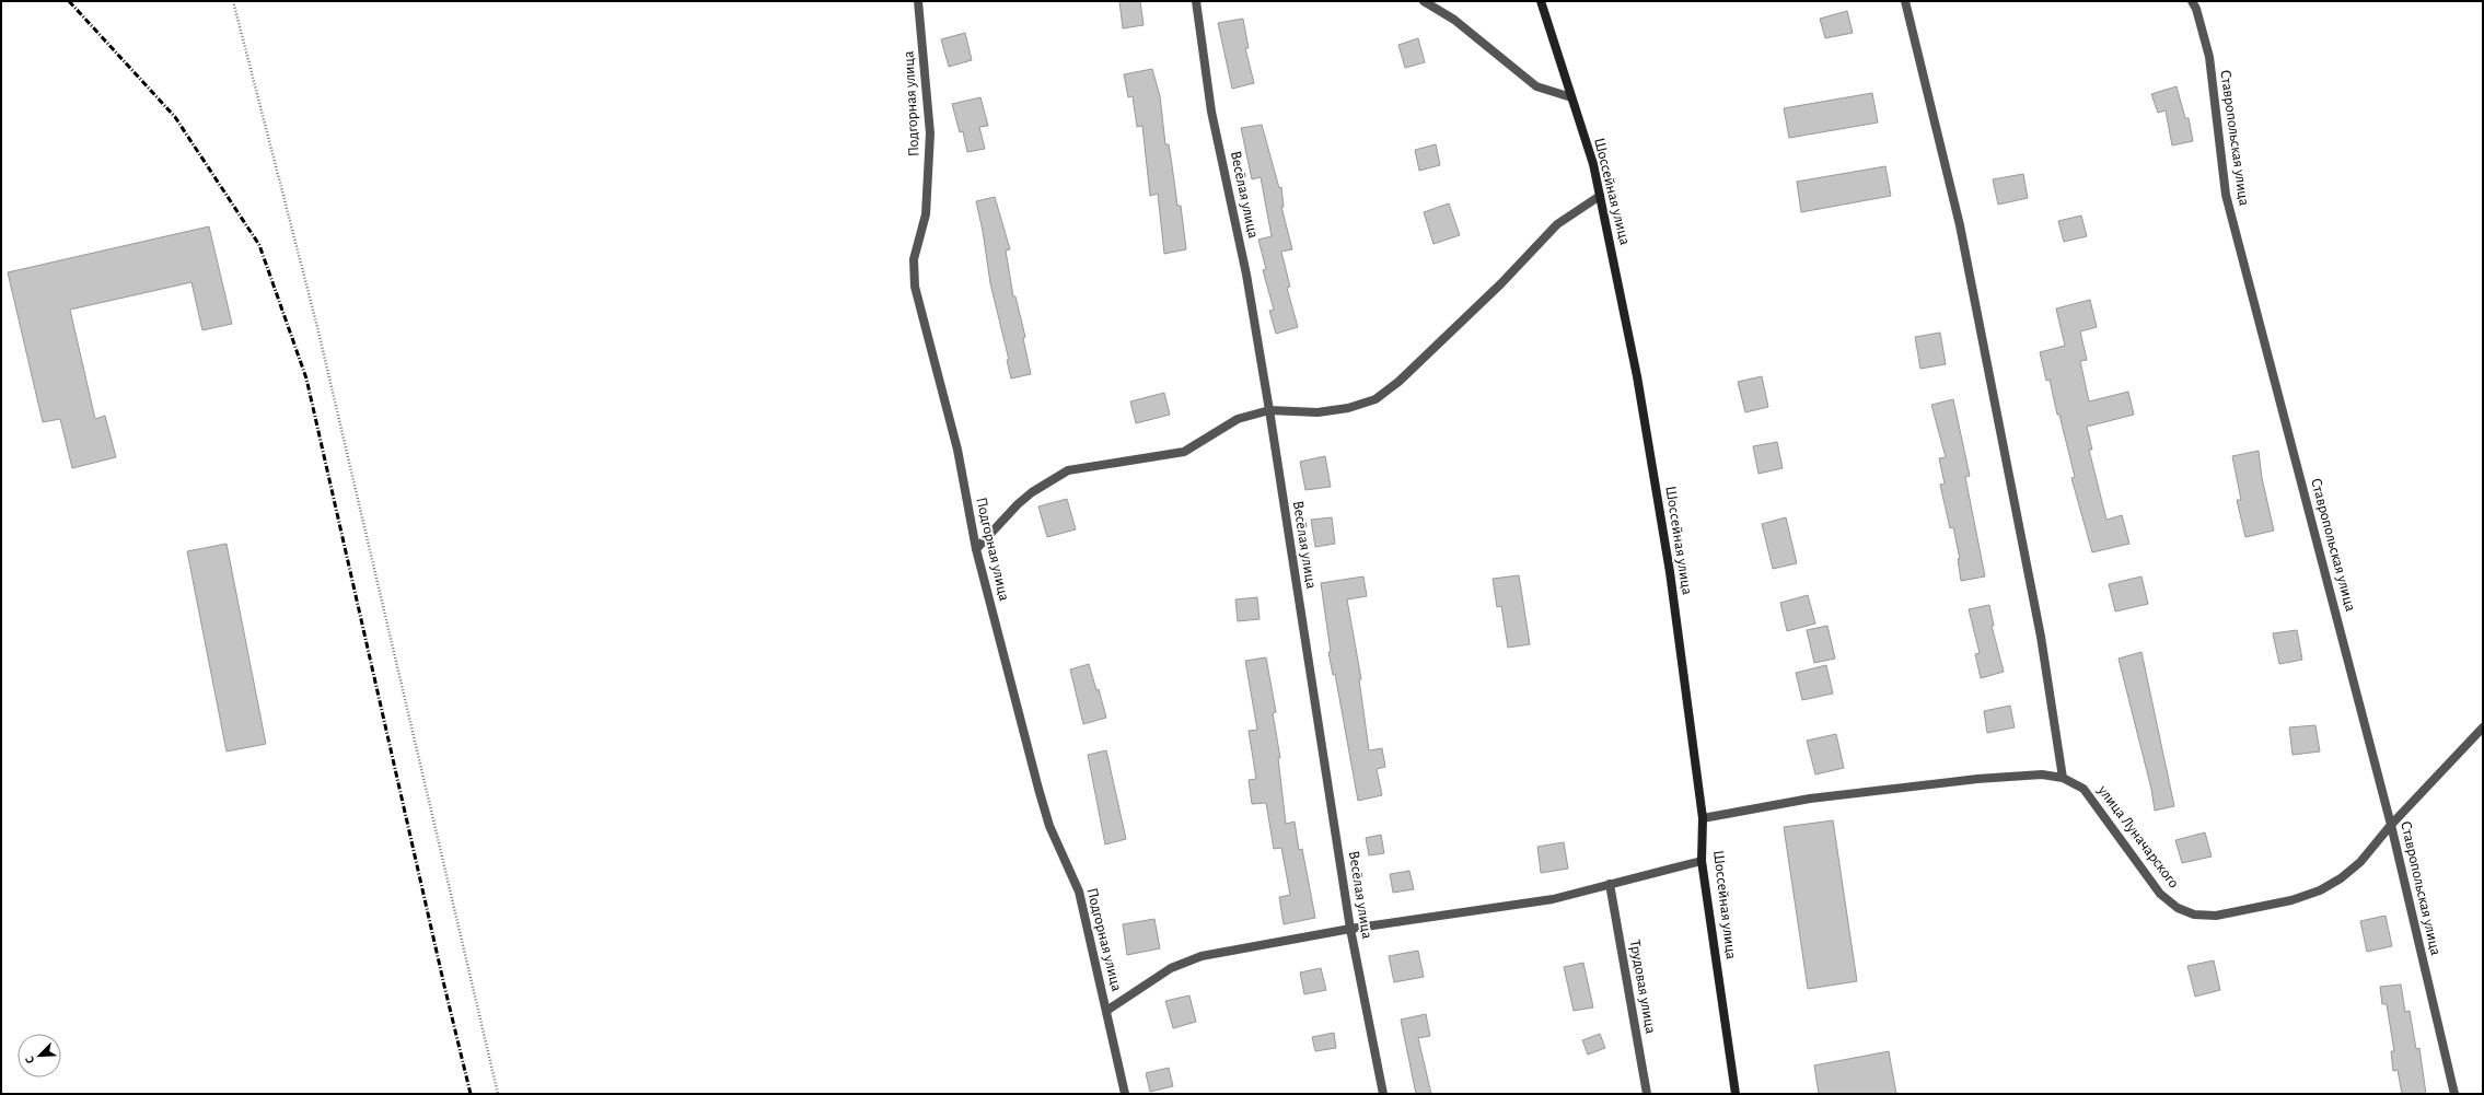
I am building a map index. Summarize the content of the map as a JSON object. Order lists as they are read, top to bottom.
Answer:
{
  "streets": {
    "main road": ["Шоссейная улица"],
    "street": [
      "Подгорная улица",
      "Ставропольская улица",
      "Весёлая улица",
      "улица Луначарского",
      "Трудовая улица"
    ]
  },
  "crossings": [
    ["Ставропольская улица", "улица Луначарского"],
    ["Шоссейная улица", "улица Луначарского"]
  ],
  "north": "bottom left"
}
